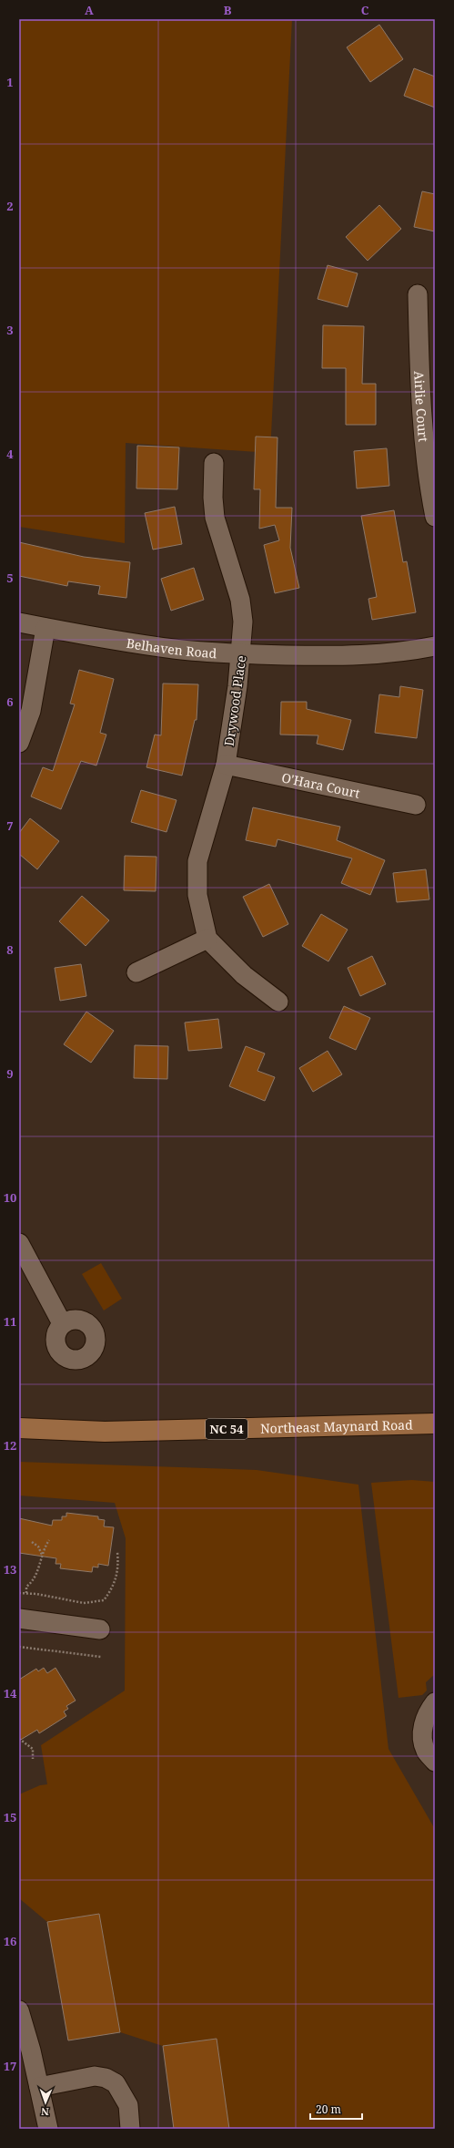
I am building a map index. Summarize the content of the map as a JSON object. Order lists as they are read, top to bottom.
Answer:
{
  "streets": {
    "main road": ["Northeast Maynard Road", "NC 54"],
    "street": [
      "Airlie Court",
      "Belhaven Road",
      "Drywood Place",
      "O'Hara Court"
    ]
  },
  "crossings": [
    ["Belhaven Road", "Drywood Place"],
    ["Drywood Place", "O'Hara Court"]
  ],
  "scale_bar": "20 m",
  "north": "bottom",
  "grid": {
    "columns": ["A", "B", "C"],
    "rows": [
      "1",
      "2",
      "3",
      "4",
      "5",
      "6",
      "7",
      "8",
      "9",
      "10",
      "11",
      "12",
      "13",
      "14",
      "15",
      "16",
      "17"
    ]
  }
}
